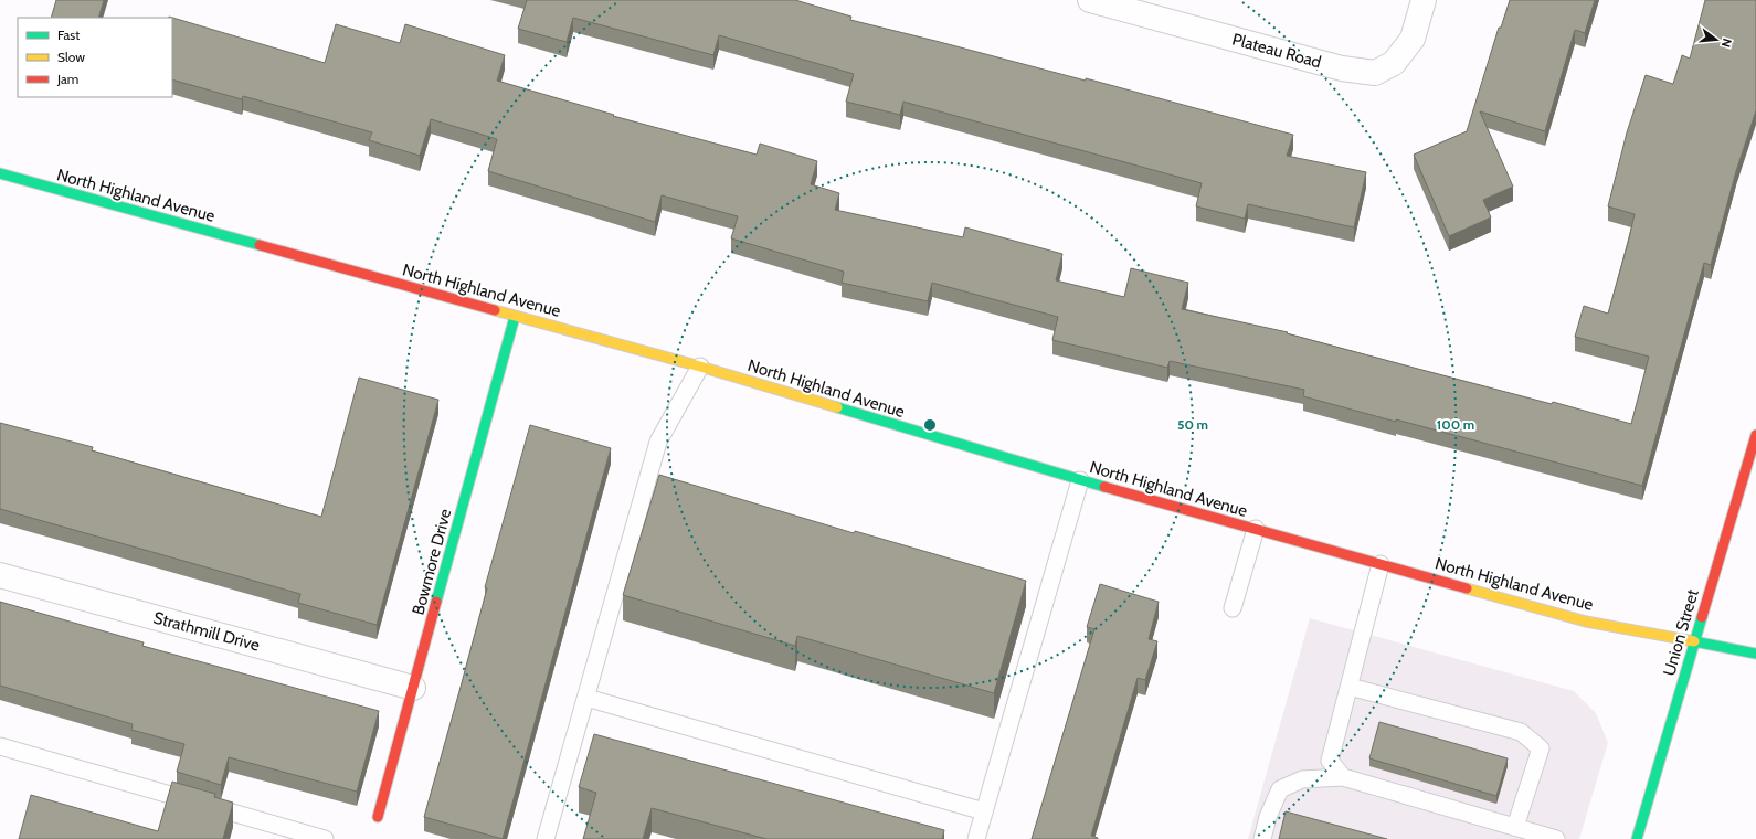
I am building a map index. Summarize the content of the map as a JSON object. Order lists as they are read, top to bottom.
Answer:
{
  "streets": {
    "street": [
      "Plateau Road",
      "North Highland Avenue",
      "Bowmore Drive",
      "Strathmill Drive",
      "Union Street"
    ]
  },
  "crossings": [
    ["North Highland Avenue", "Bowmore Drive"],
    ["North Highland Avenue", "Union Street"],
    ["Bowmore Drive", "Strathmill Drive"]
  ],
  "legend": ["Fast", "Slow", "Jam"],
  "north": "right",
  "rings": ["50 m", "100 m"]
}
